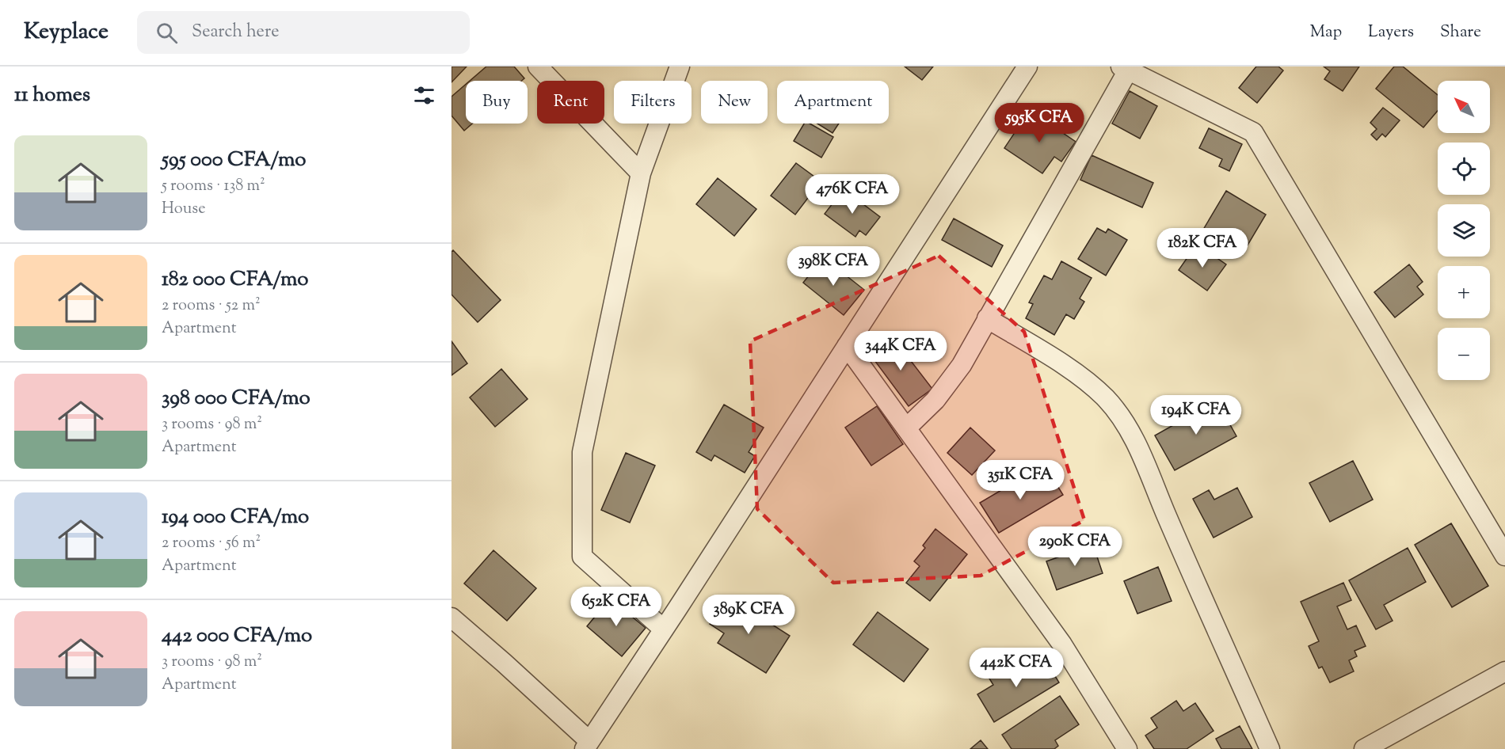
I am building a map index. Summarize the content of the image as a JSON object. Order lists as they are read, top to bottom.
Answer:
{
  "north": "top left",
  "page": {
    "header": "Keyplace",
    "search": "Search here",
    "nav": ["Map", "Layers", "Share"],
    "heading": "11 homes",
    "map_buttons": ["+", "−"],
    "chip": [
      "Buy",
      "Rent",
      "Filters",
      "New",
      "Apartment"
    ],
    "price": [
      "595K CFA",
      "476K CFA",
      "182K CFA",
      "398K CFA",
      "344K CFA",
      "194K CFA",
      "351K CFA",
      "290K CFA",
      "652K CFA",
      "389K CFA",
      "442K CFA"
    ],
    "list": [
      {
        "name": "595 000 CFA/mo",
        "note": "5 rooms · 138 m² · House"
      },
      {
        "name": "182 000 CFA/mo",
        "note": "2 rooms · 52 m² · Apartment"
      },
      {
        "name": "398 000 CFA/mo",
        "note": "3 rooms · 98 m² · Apartment"
      },
      {
        "name": "194 000 CFA/mo",
        "note": "2 rooms · 56 m² · Apartment"
      },
      {
        "name": "442 000 CFA/mo",
        "note": "3 rooms · 98 m² · Apartment"
      }
    ]
  }
}
